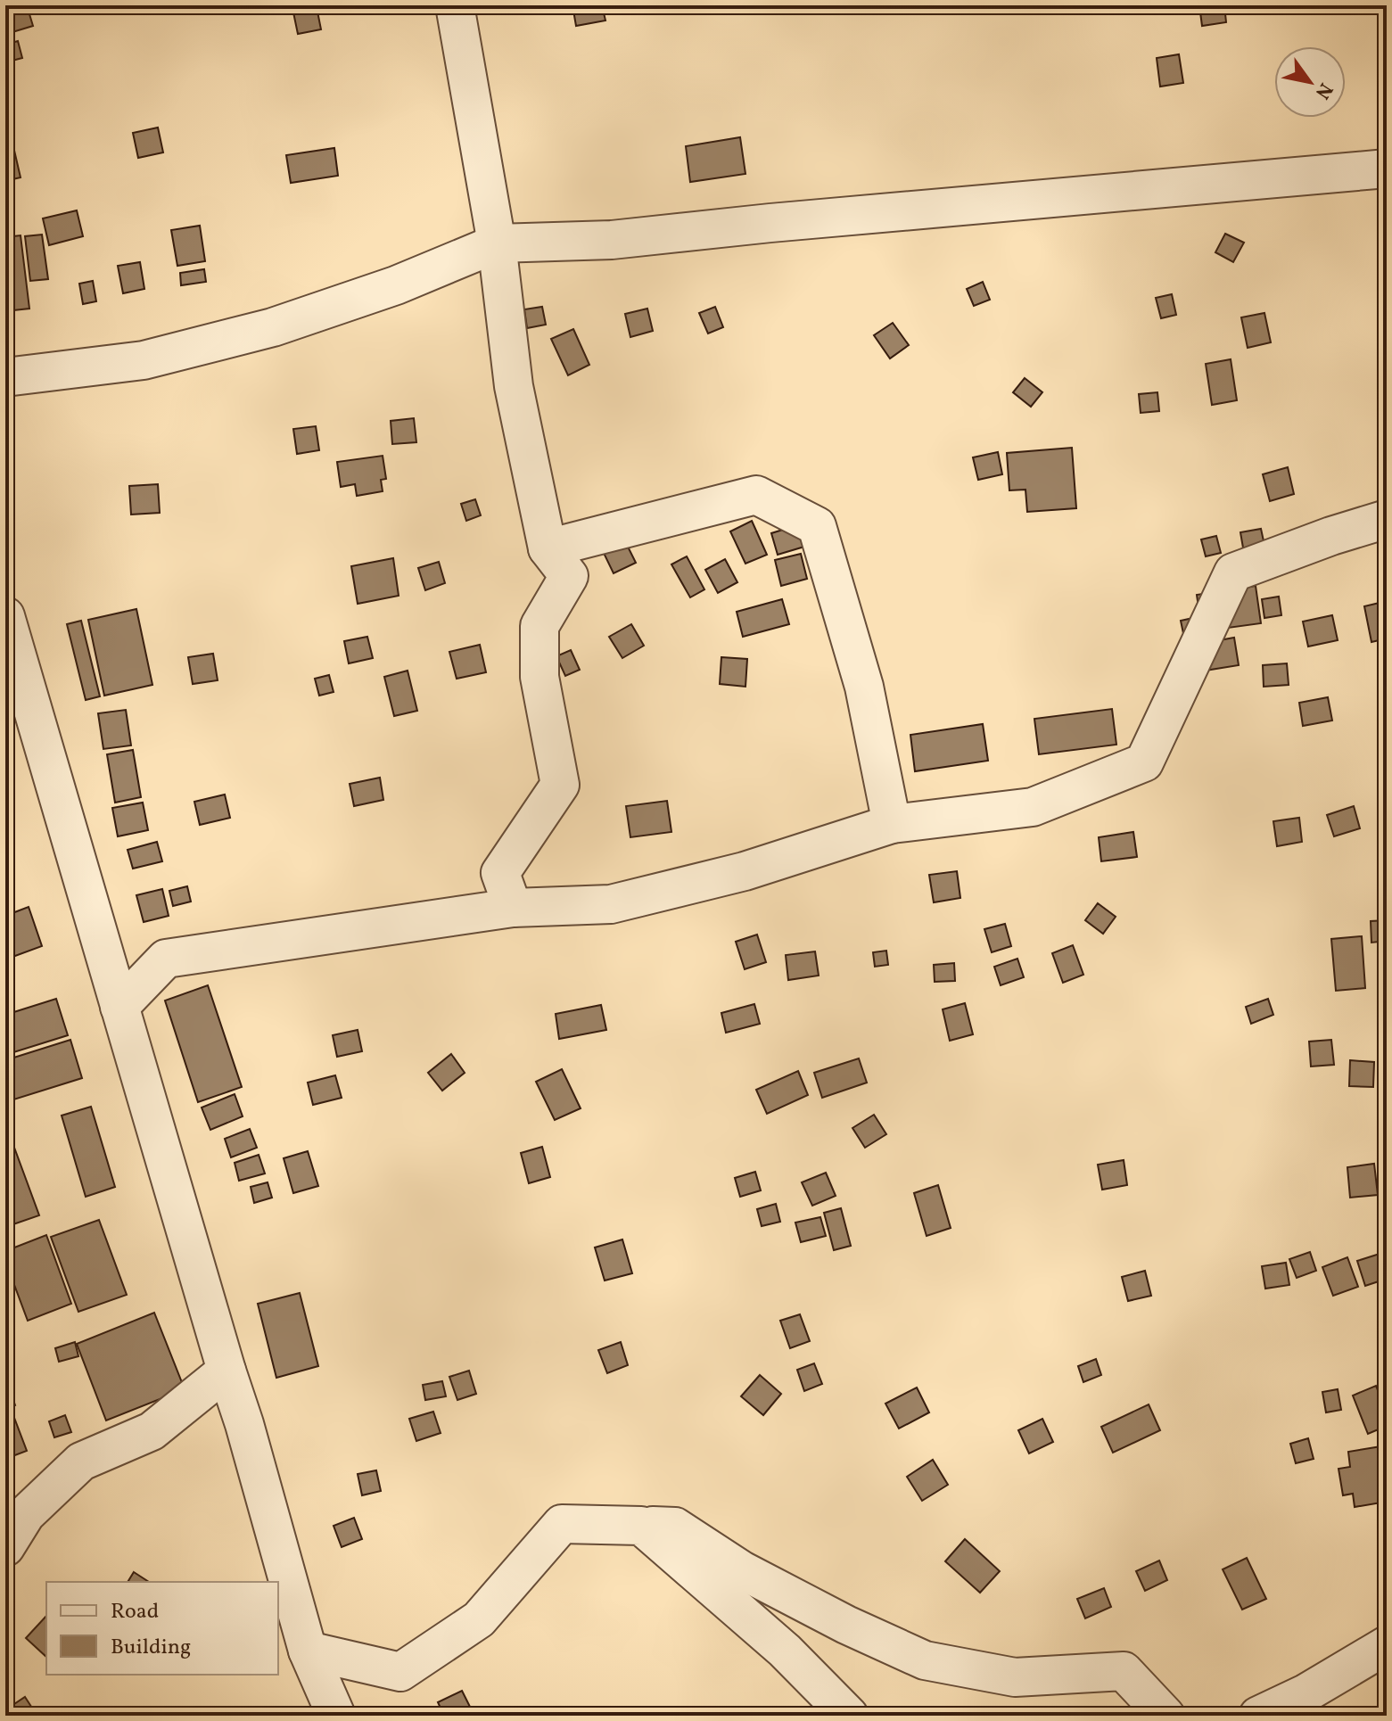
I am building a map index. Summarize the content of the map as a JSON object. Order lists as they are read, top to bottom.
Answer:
{
  "legend": ["Road", "Building"],
  "north": "bottom right"
}
